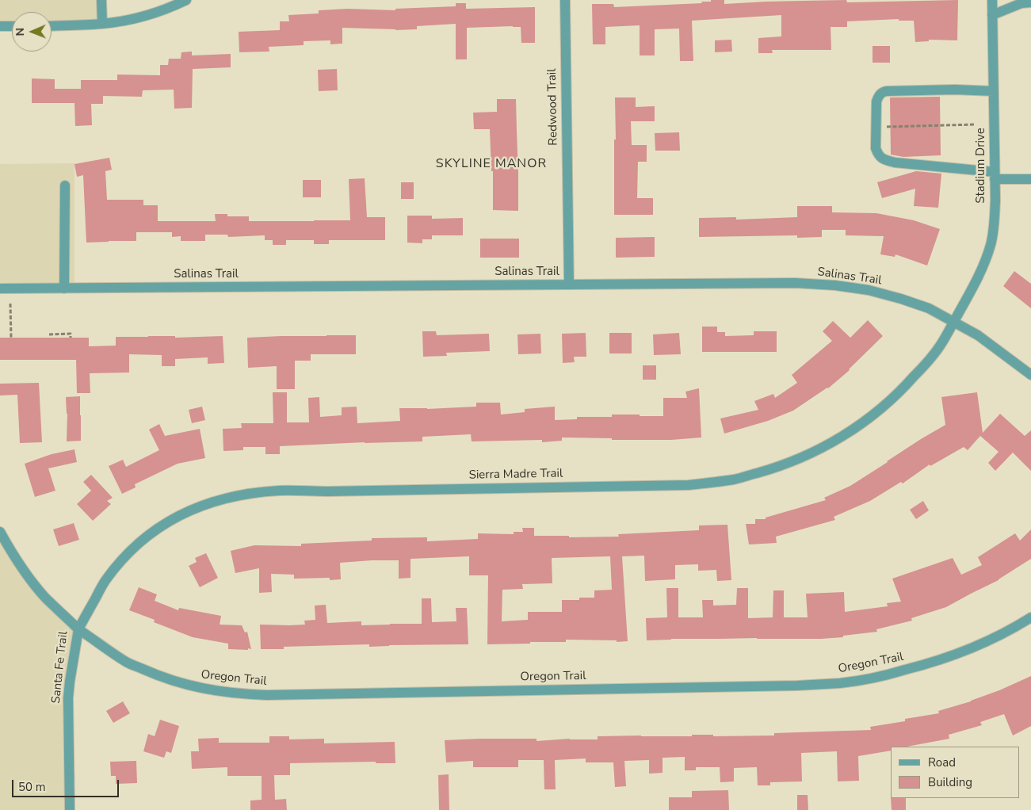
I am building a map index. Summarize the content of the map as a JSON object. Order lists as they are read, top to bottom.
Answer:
{
  "streets": {
    "street": [
      "Redwood Trail",
      "Stadium Drive",
      "Salinas Trail",
      "Sierra Madre Trail",
      "Oregon Trail",
      "Santa Fe Trail"
    ]
  },
  "crossings": [
    ["Redwood Trail", "Salinas Trail"],
    ["Stadium Drive", "Salinas Trail"],
    ["Stadium Drive", "Sierra Madre Trail"],
    ["Salinas Trail", "Sierra Madre Trail"],
    ["Sierra Madre Trail", "Oregon Trail"],
    ["Sierra Madre Trail", "Santa Fe Trail"],
    ["Oregon Trail", "Santa Fe Trail"]
  ],
  "districts": ["SKYLINE MANOR"],
  "legend": ["Road", "Building"],
  "scale_bar": "50 m",
  "north": "left"
}
